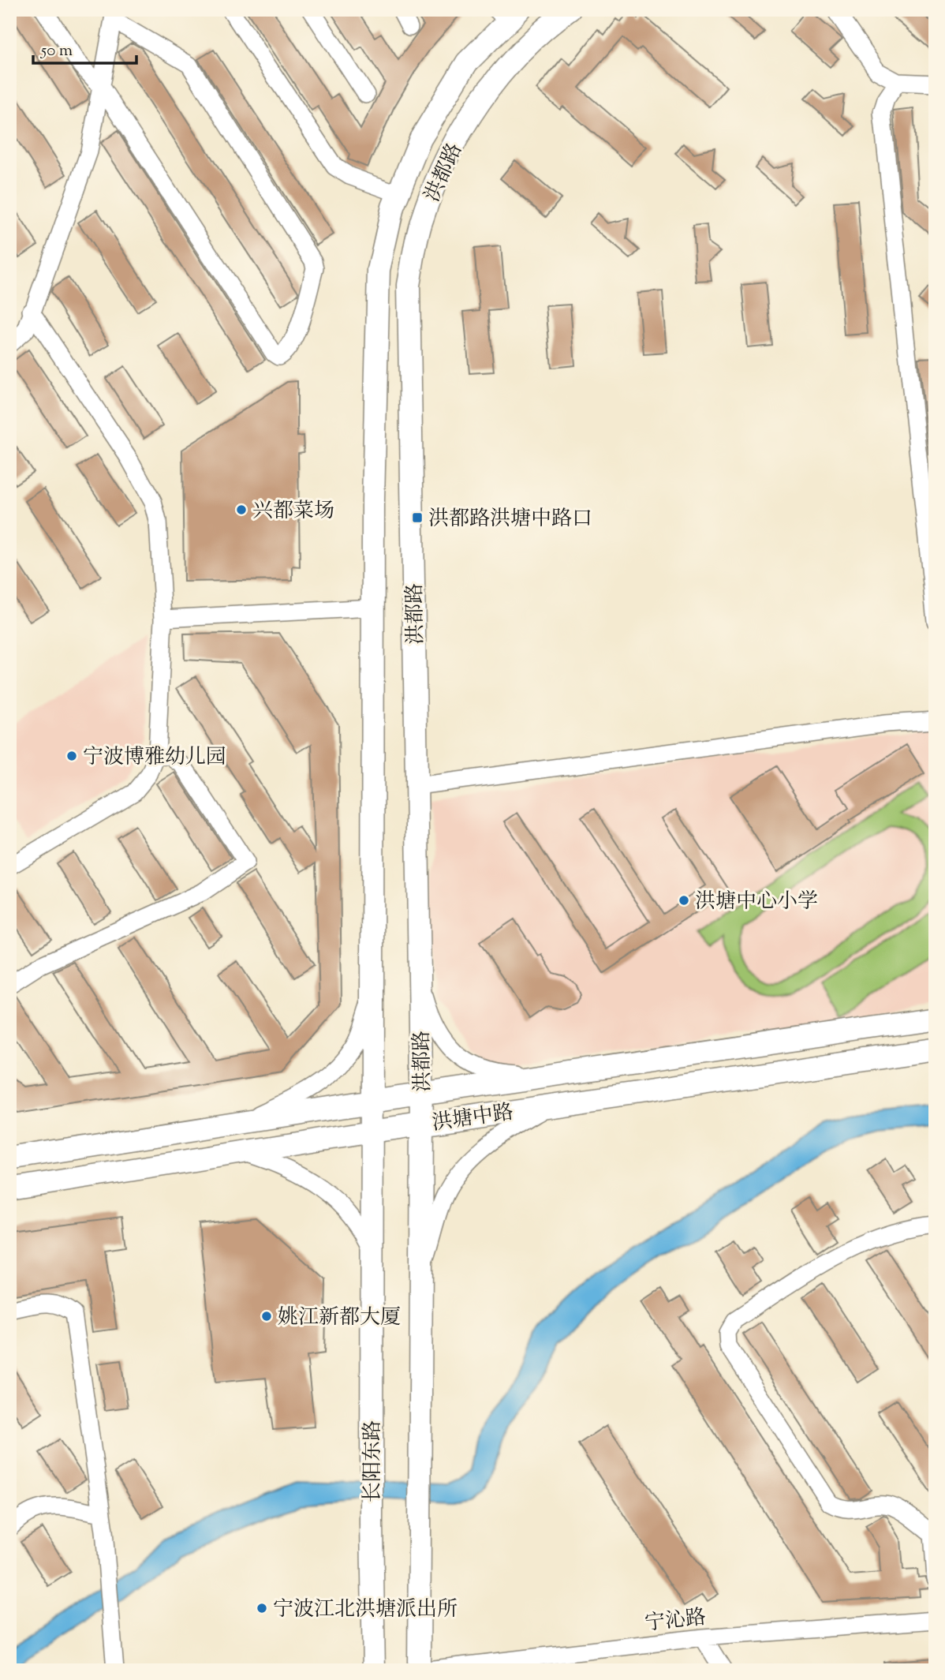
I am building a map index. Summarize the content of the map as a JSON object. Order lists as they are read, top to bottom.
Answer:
{
  "streets": {
    "main road": ["洪都路", "洪塘中路", "长阳东路"],
    "street": ["宁沁路"]
  },
  "crossings": [
    ["洪都路", "洪塘中路"],
    ["洪都路", "长阳东路"]
  ],
  "places": {
    "other": [
      "兴都菜场",
      "宁波博雅幼儿园",
      "洪塘中心小学",
      "姚江新都大厦",
      "宁波江北洪塘派出所"
    ],
    "transit": ["洪都路洪塘中路口"]
  },
  "scale_bar": "50 m"
}
